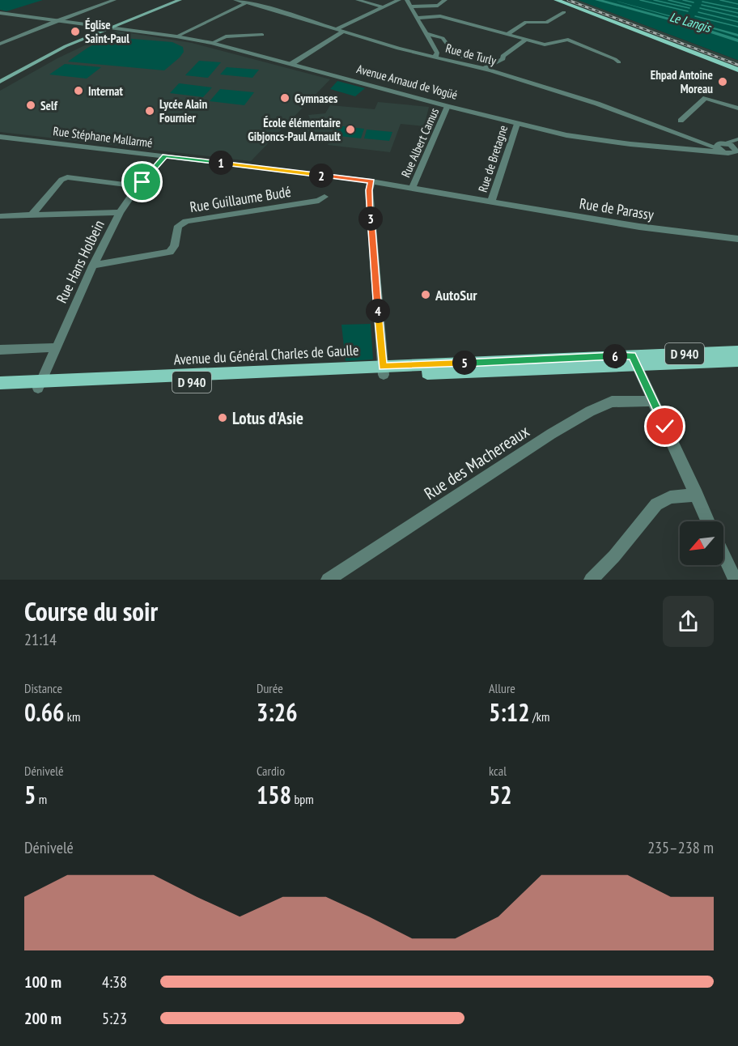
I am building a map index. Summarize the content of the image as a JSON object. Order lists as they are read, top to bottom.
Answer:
{
  "streets": {
    "main road": ["D 940", "Avenue du Général Charles de Gaulle"],
    "street": [
      "Rue de Turly",
      "Avenue Arnaud de Vogüé",
      "Rue Stéphane Mallarmé",
      "Rue Albert Camus",
      "Rue de Bretagne",
      "Rue Guillaume Budé",
      "Rue de Parassy",
      "Rue Hans Holbein",
      "Rue des Machereaux"
    ]
  },
  "crossings": [
    ["Rue de Turly", "Avenue Arnaud de Vogüé"],
    ["Avenue Arnaud de Vogüé", "Rue Albert Camus"],
    ["Avenue Arnaud de Vogüé", "Rue de Bretagne"],
    ["Rue Stéphane Mallarmé", "Rue Albert Camus"],
    ["Rue Stéphane Mallarmé", "Rue de Bretagne"],
    ["Rue Stéphane Mallarmé", "Rue de Parassy"],
    ["Rue Stéphane Mallarmé", "Rue Hans Holbein"],
    ["Rue de Bretagne", "Rue de Parassy"],
    ["Rue Guillaume Budé", "Rue Hans Holbein"],
    ["Rue Hans Holbein", "Avenue du Général Charles de Gaulle"]
  ],
  "water": ["Le Langis"],
  "places": [
    "Église Saint-Paul",
    "Ehpad Antoine Moreau",
    "Internat",
    "Gymnases",
    "Self",
    "Lycée Alain Fournier",
    "École élémentaire Gibjoncs-Paul Arnault",
    "AutoSur",
    "Lotus d'Asie"
  ],
  "north": "bottom left",
  "page": {
    "pins": [
      "1",
      "2",
      "3",
      "4",
      "6",
      "5"
    ],
    "heading": ["Course du soir", "21:14"],
    "stats": [
      ["Distance", "0.66 km"],
      ["Durée", "3:26"],
      ["Allure", "5:12 /km"],
      ["Dénivelé", "5 m"],
      ["Cardio", "158 bpm"],
      ["kcal", "52"]
    ],
    "chart": ["Dénivelé", "235–238 m"],
    "list": [
      {
        "name": "100 m",
        "note": "4:38"
      },
      {
        "name": "200 m",
        "note": "5:23"
      }
    ]
  }
}
